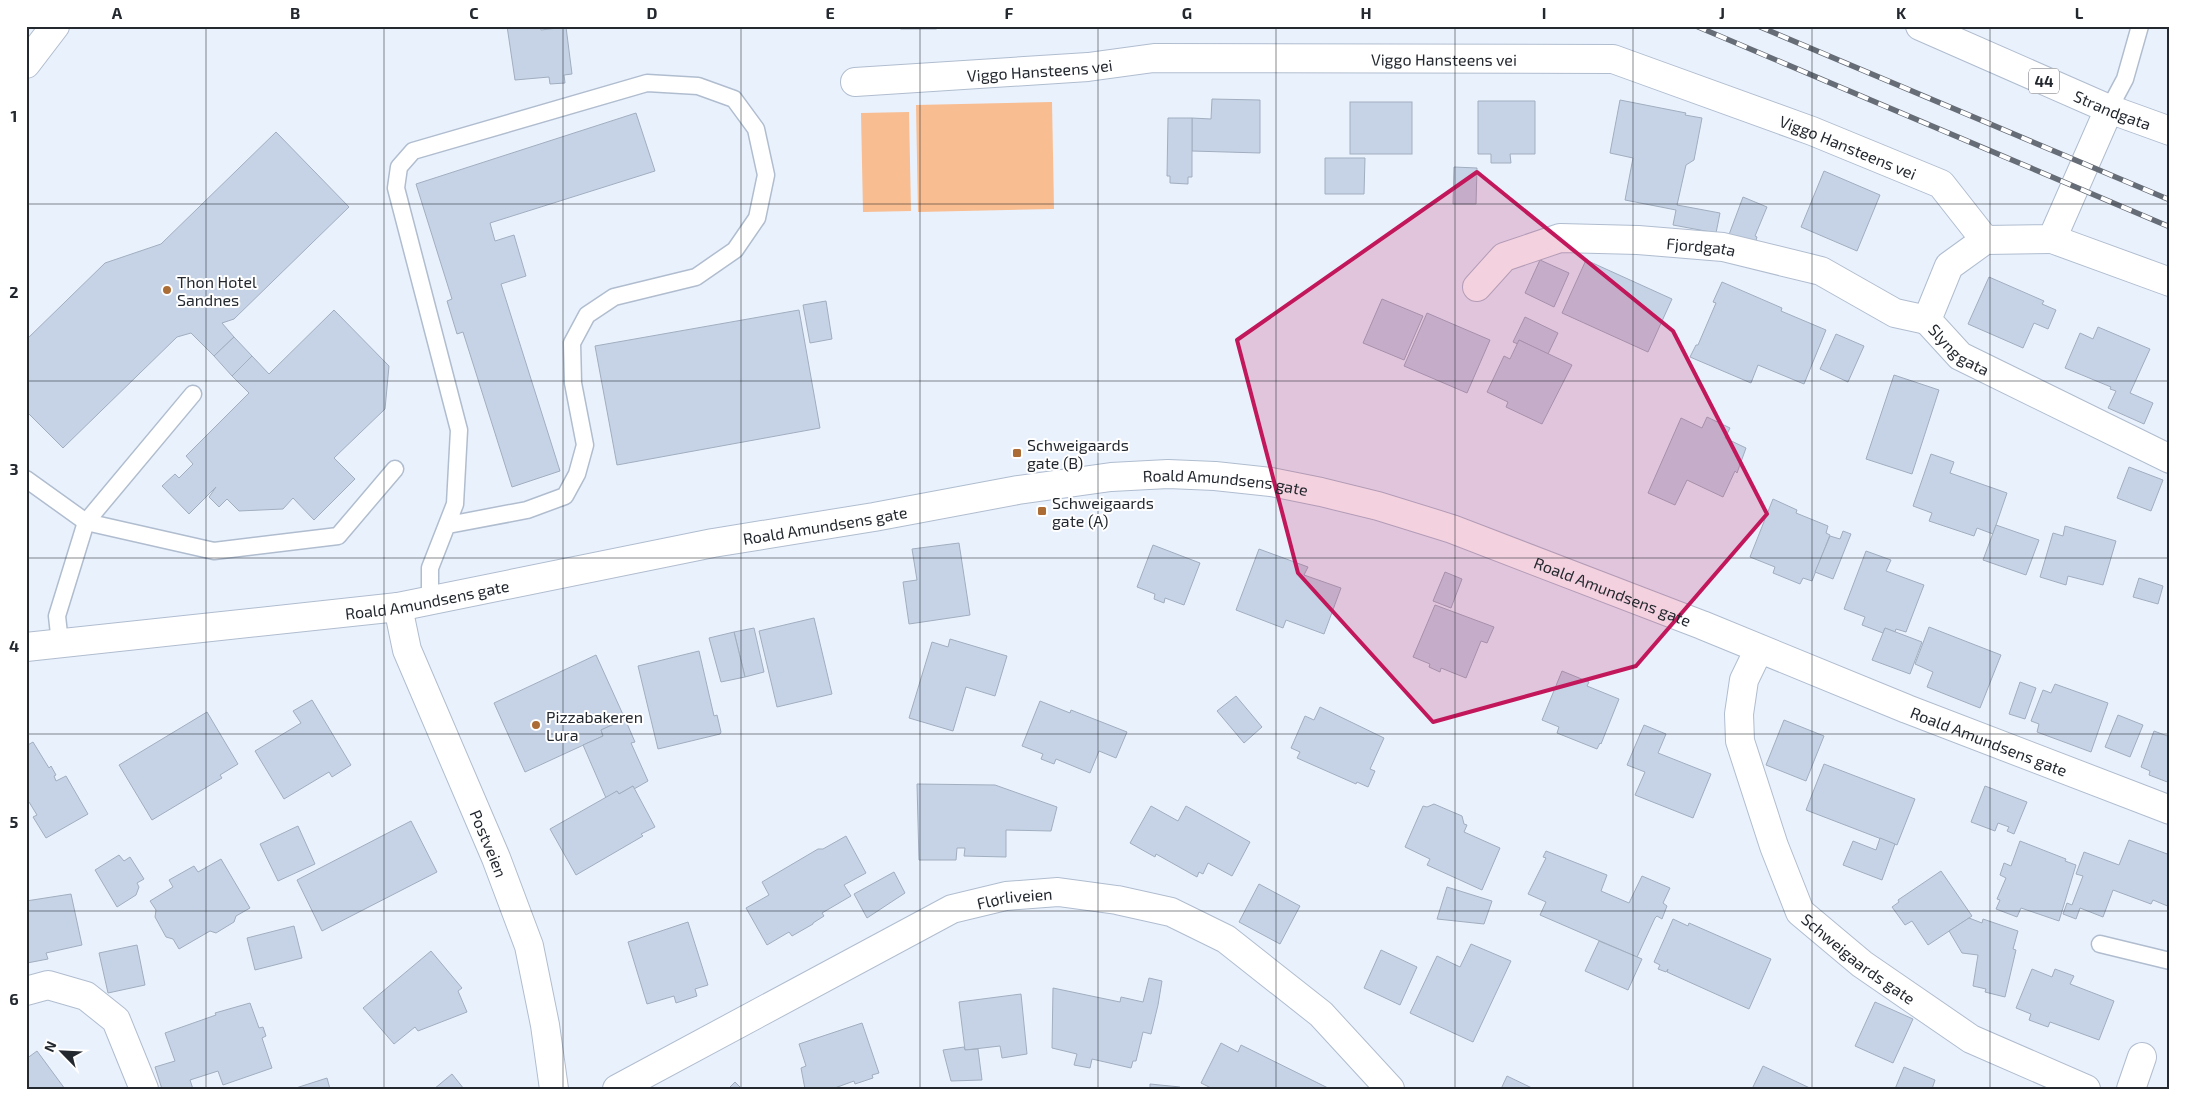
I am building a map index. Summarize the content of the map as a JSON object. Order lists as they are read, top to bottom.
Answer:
{
  "streets": {
    "street": [
      "Viggo Hansteens vei",
      "44",
      "Strandgata",
      "Fjordgata",
      "Slynggata",
      "Roald Amundsens gate",
      "Postveien",
      "Flørliveien",
      "Schweigaards gate"
    ]
  },
  "crossings": [
    ["Viggo Hansteens vei", "Slynggata"],
    ["Fjordgata", "Slynggata"],
    ["Roald Amundsens gate", "Postveien"],
    ["Roald Amundsens gate", "Schweigaards gate"]
  ],
  "places": {
    "other": ["Thon Hotel Sandnes", "Pizzabakeren Lura"],
    "transit": ["Schweigaards gate (B)", "Schweigaards gate (A)"]
  },
  "north": "top left",
  "grid": {
    "columns": [
      "A",
      "B",
      "C",
      "D",
      "E",
      "F",
      "G",
      "H",
      "I",
      "J",
      "K",
      "L"
    ],
    "rows": [
      "1",
      "2",
      "3",
      "4",
      "5",
      "6"
    ]
  }
}
